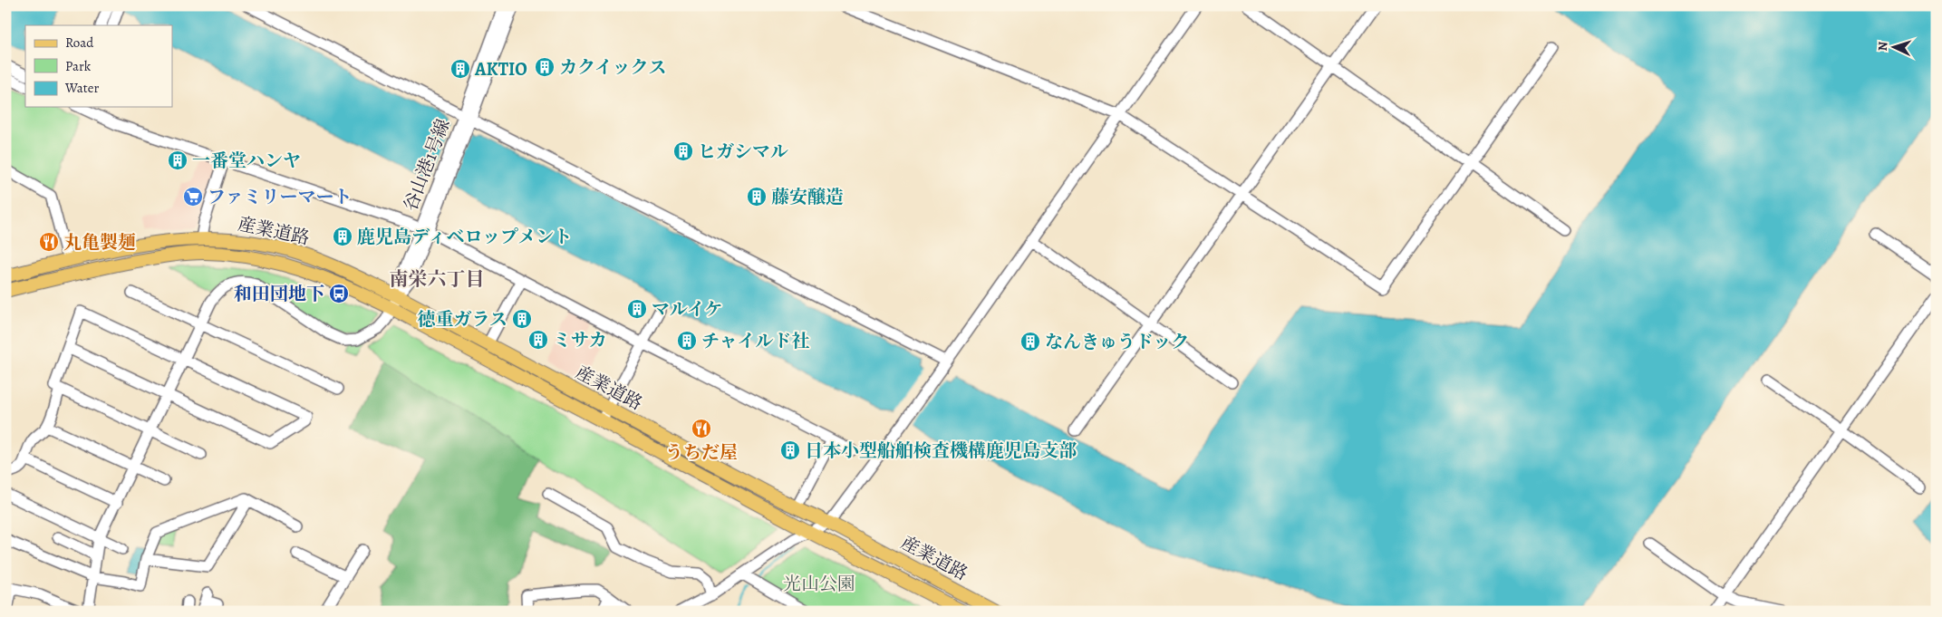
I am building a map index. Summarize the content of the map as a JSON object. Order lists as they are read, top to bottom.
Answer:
{
  "streets": {
    "main road": ["産業道路"],
    "street": ["谷山港1号線"]
  },
  "crossings": [
    ["谷山港1号線", "産業道路"]
  ],
  "districts": ["南栄六丁目"],
  "parks": ["光山公園"],
  "places": {
    "building": [
      "カクイックス",
      "AKTIO",
      "ヒガシマル",
      "一番堂ハンヤ",
      "藤安醸造",
      "鹿児島ディベロップメント",
      "マルイケ",
      "徳重ガラス",
      "ミサカ",
      "チャイルド社",
      "なんきゅうドック",
      "日本小型船舶検査機構鹿児島支部"
    ],
    "supermarket": ["ファミリーマート"],
    "restaurant": ["丸亀製麺", "うちだ屋"],
    "bus stop": ["和田団地下"]
  },
  "legend": ["Road", "Park", "Water"],
  "north": "left"
}
